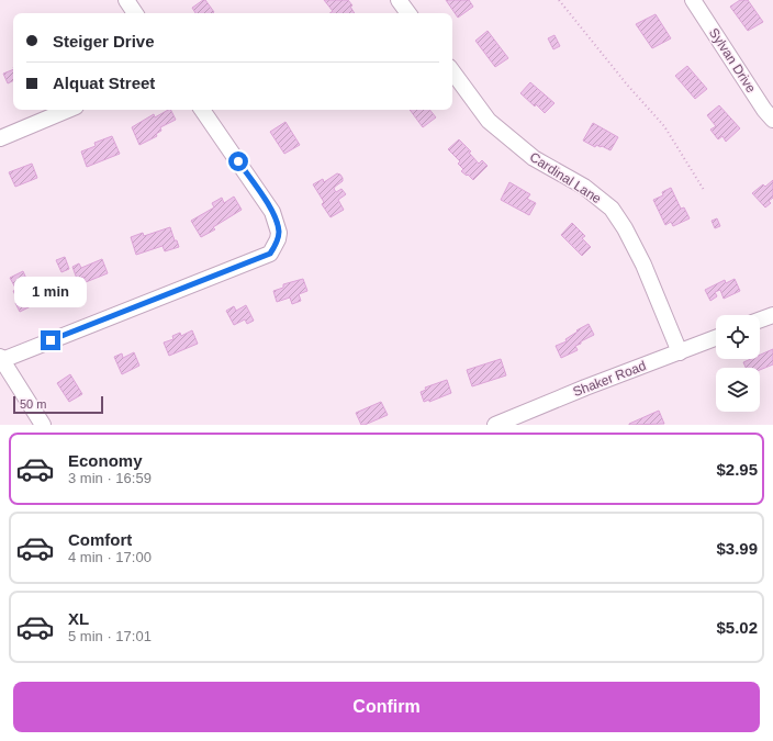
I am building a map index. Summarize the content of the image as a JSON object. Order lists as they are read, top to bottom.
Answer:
{
  "streets": {
    "street": ["Sylvan Drive", "Cardinal Lane", "Shaker Road"]
  },
  "crossings": [
    ["Cardinal Lane", "Shaker Road"]
  ],
  "scale_bar": "50 m",
  "page": {
    "banner": ["Steiger Drive", "Alquat Street"],
    "bubble": "1 min",
    "scale": "50 m",
    "list": [
      {
        "name": "Economy",
        "note": "3 min · 16:59",
        "value": "$2.95"
      },
      {
        "name": "Comfort",
        "note": "4 min · 17:00",
        "value": "$3.99"
      },
      {
        "name": "XL",
        "note": "5 min · 17:01",
        "value": "$5.02"
      }
    ],
    "buttons": "Confirm"
  }
}
